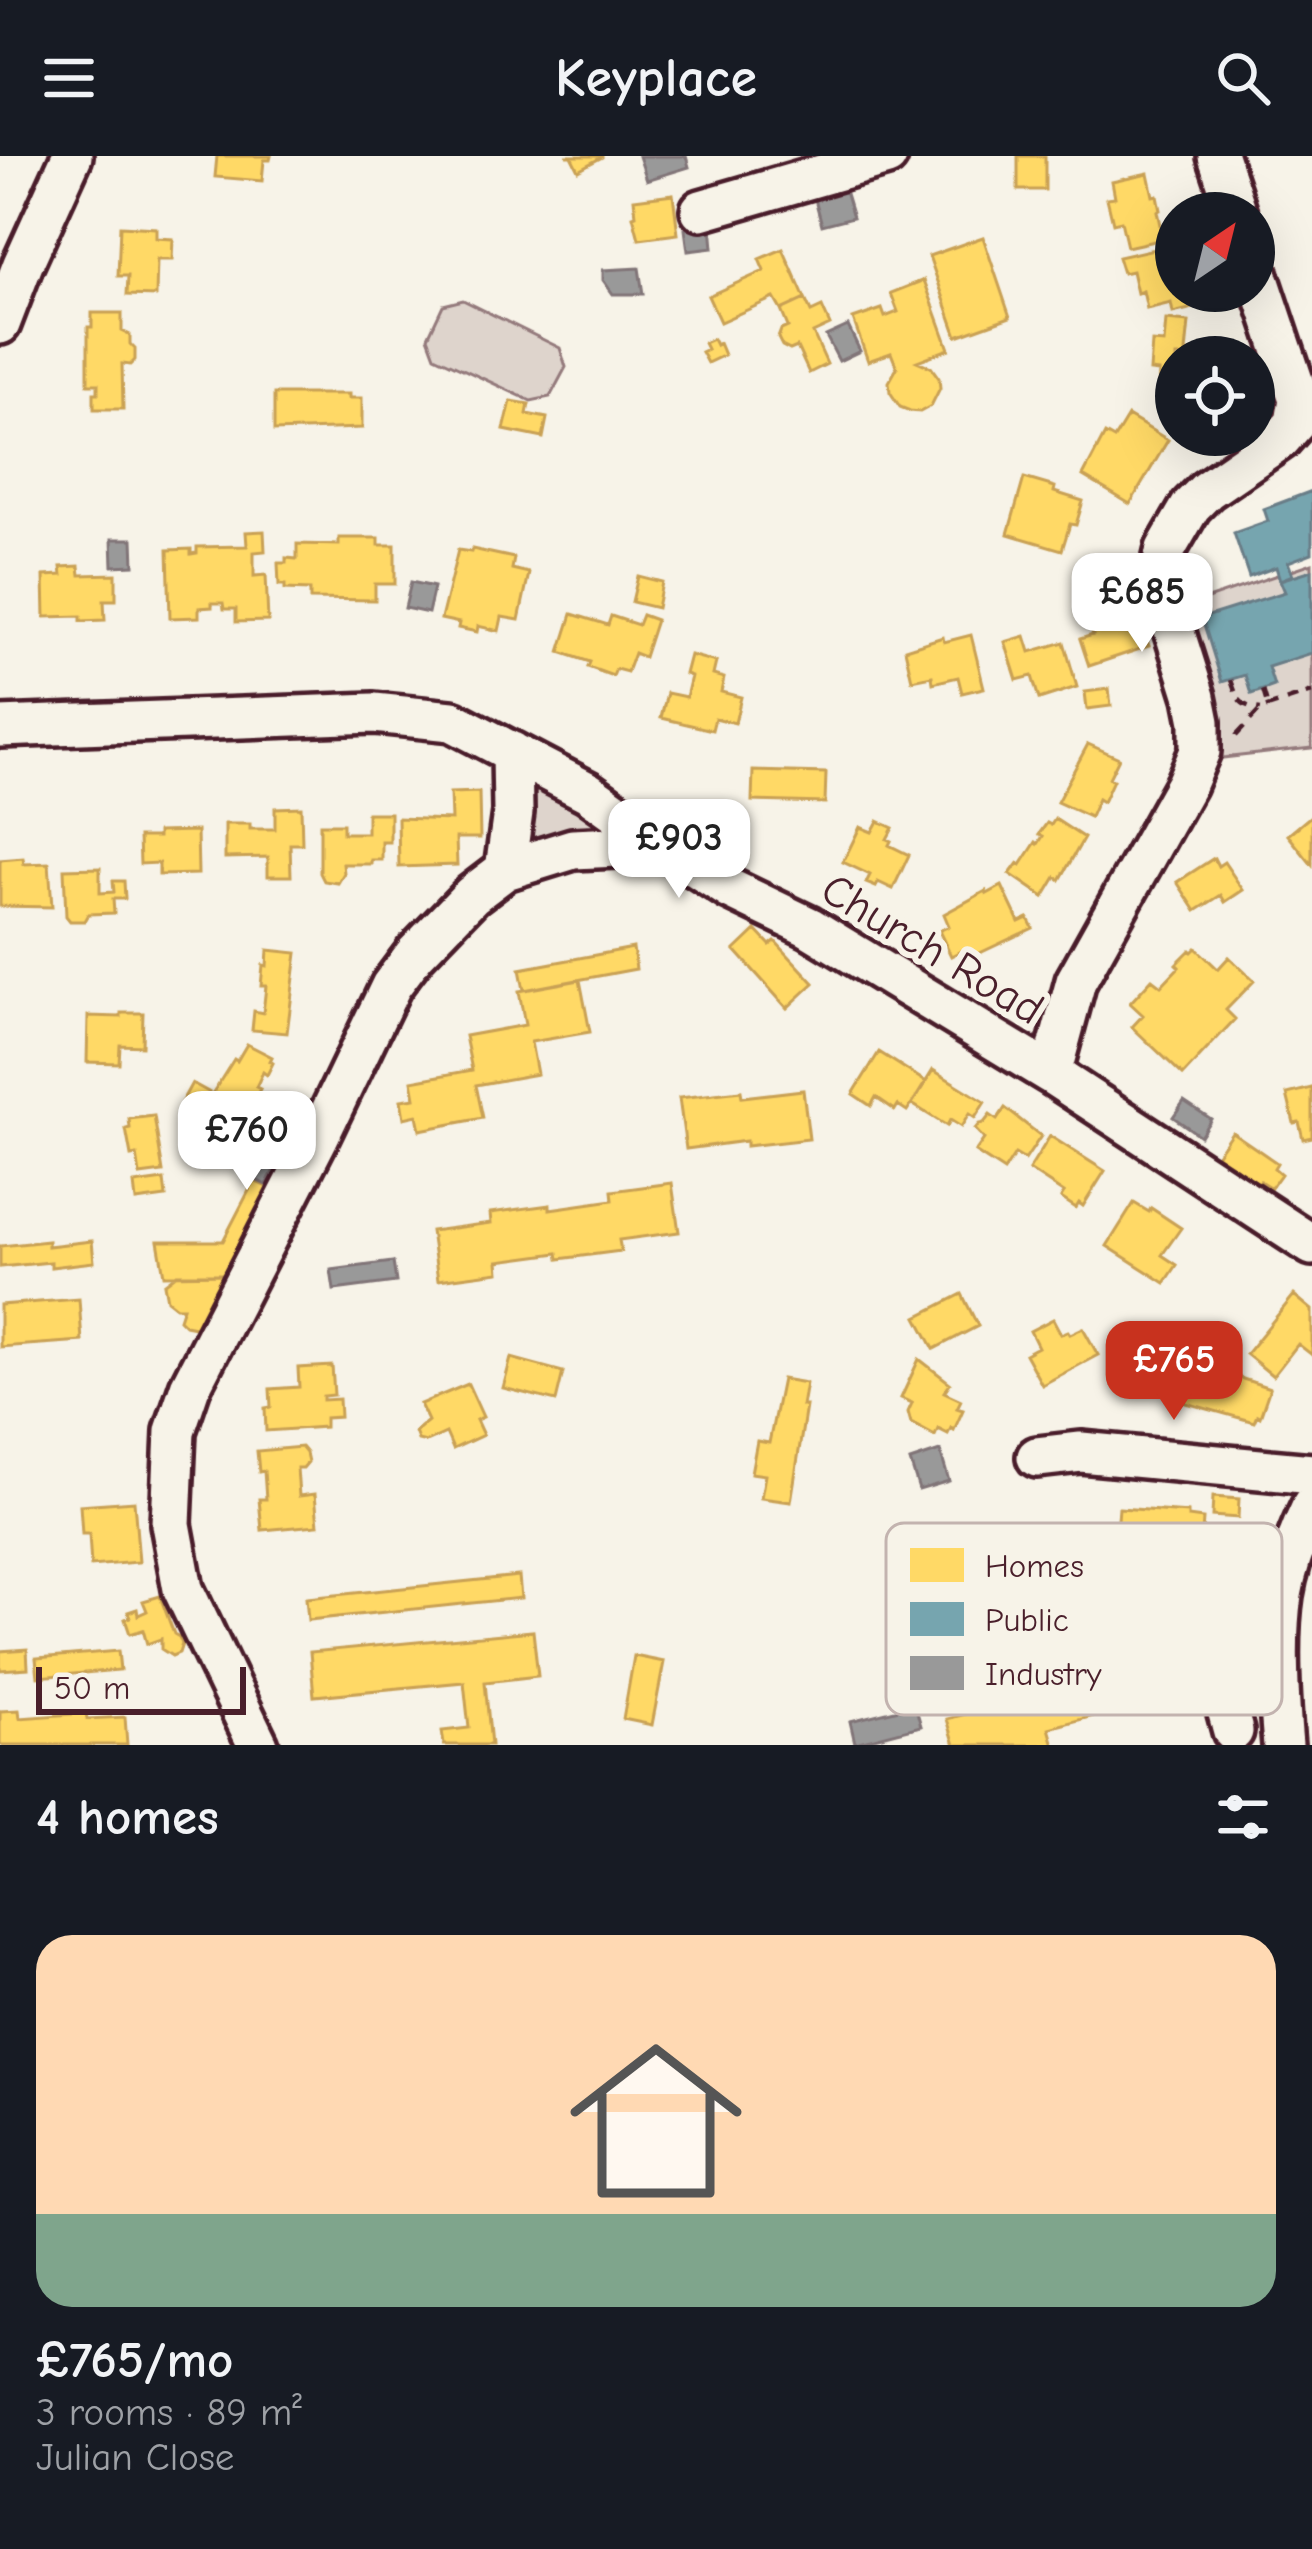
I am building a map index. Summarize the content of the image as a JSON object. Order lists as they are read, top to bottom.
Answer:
{
  "streets": {
    "street": ["Church Road"]
  },
  "legend": ["Homes", "Public", "Industry"],
  "scale_bar": "50 m",
  "north": "top right",
  "page": {
    "header": "Keyplace",
    "price": [
      "£685",
      "£903",
      "£760",
      "£765"
    ],
    "scale": "50 m",
    "heading": "4 homes",
    "list": [
      {
        "name": "£765/mo",
        "note": "3 rooms · 89 m² · Julian Close"
      }
    ]
  }
}
